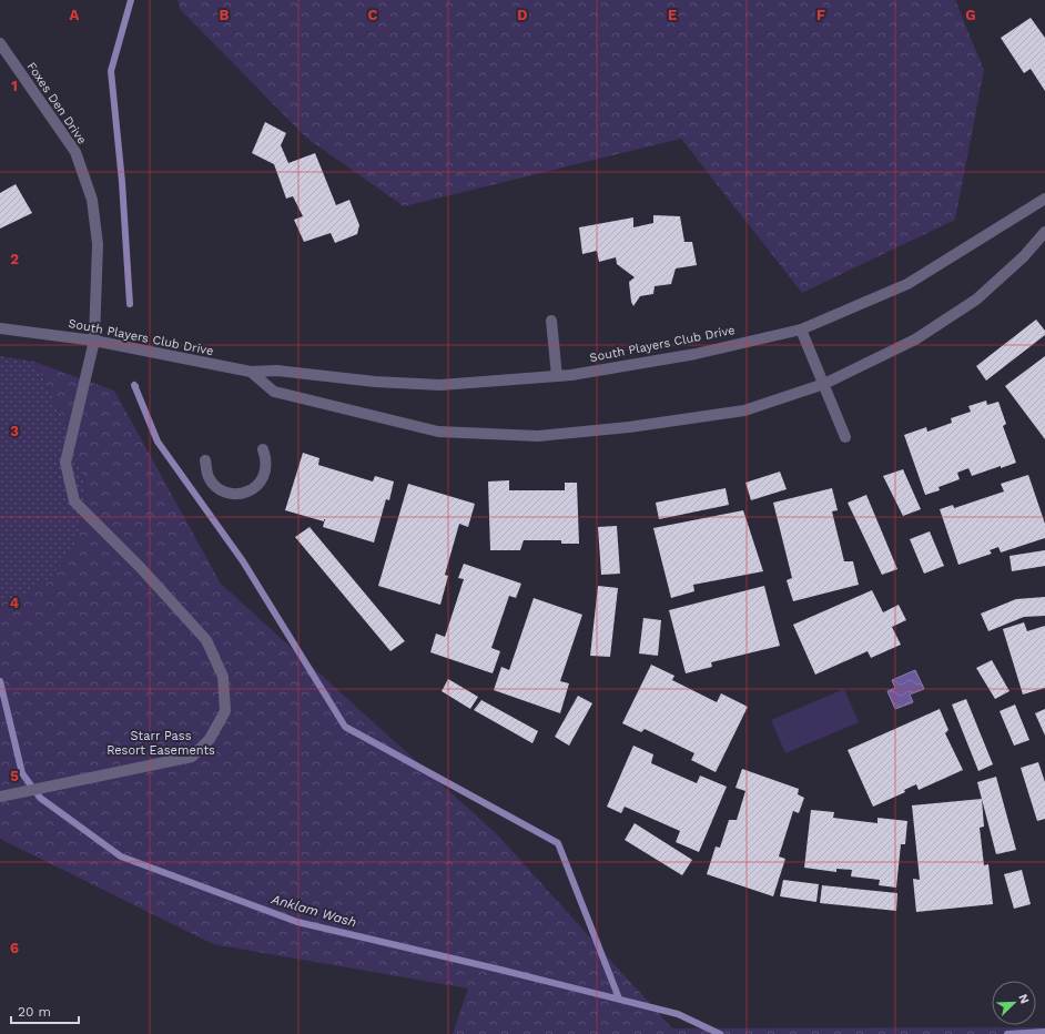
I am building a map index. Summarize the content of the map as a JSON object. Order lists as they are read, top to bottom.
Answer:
{
  "streets": {
    "street": ["Foxes Den Drive", "South Players Club Drive"]
  },
  "crossings": [
    ["Foxes Den Drive", "South Players Club Drive"]
  ],
  "water": ["Anklam Wash"],
  "parks": ["Starr Pass Resort Easements"],
  "scale_bar": "20 m",
  "north": "top right",
  "grid": {
    "columns": [
      "A",
      "B",
      "C",
      "D",
      "E",
      "F",
      "G"
    ],
    "rows": [
      "1",
      "2",
      "3",
      "4",
      "5",
      "6"
    ]
  }
}
